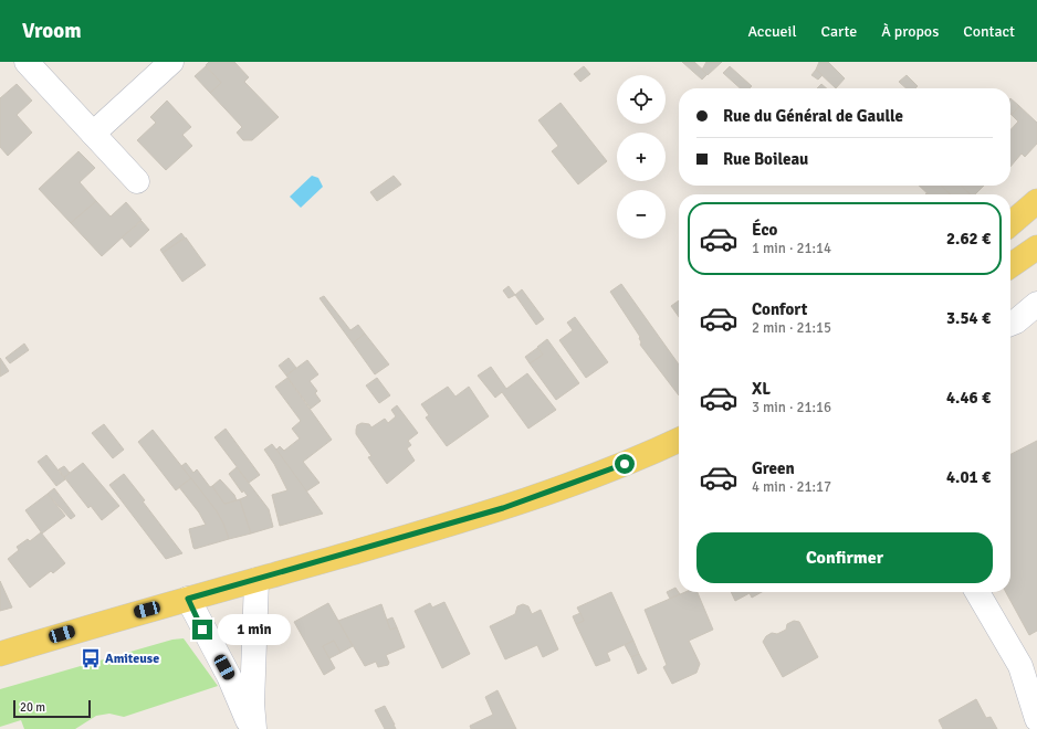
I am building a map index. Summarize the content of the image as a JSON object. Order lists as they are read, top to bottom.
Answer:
{
  "places": {
    "bus stop": ["Amiteuse"]
  },
  "scale_bar": "20 m",
  "page": {
    "header": "Vroom",
    "nav": [
      "Accueil",
      "Carte",
      "À propos",
      "Contact"
    ],
    "map_buttons": ["+", "−"],
    "banner": ["Rue du Général de Gaulle", "Rue Boileau"],
    "list": [
      {
        "name": "Éco",
        "note": "1 min · 21:14",
        "value": "2.62 €"
      },
      {
        "name": "Confort",
        "note": "2 min · 21:15",
        "value": "3.54 €"
      },
      {
        "name": "XL",
        "note": "3 min · 21:16",
        "value": "4.46 €"
      },
      {
        "name": "Green",
        "note": "4 min · 21:17",
        "value": "4.01 €"
      }
    ],
    "buttons": "Confirmer",
    "bubble": "1 min",
    "scale": "20 m"
  }
}
